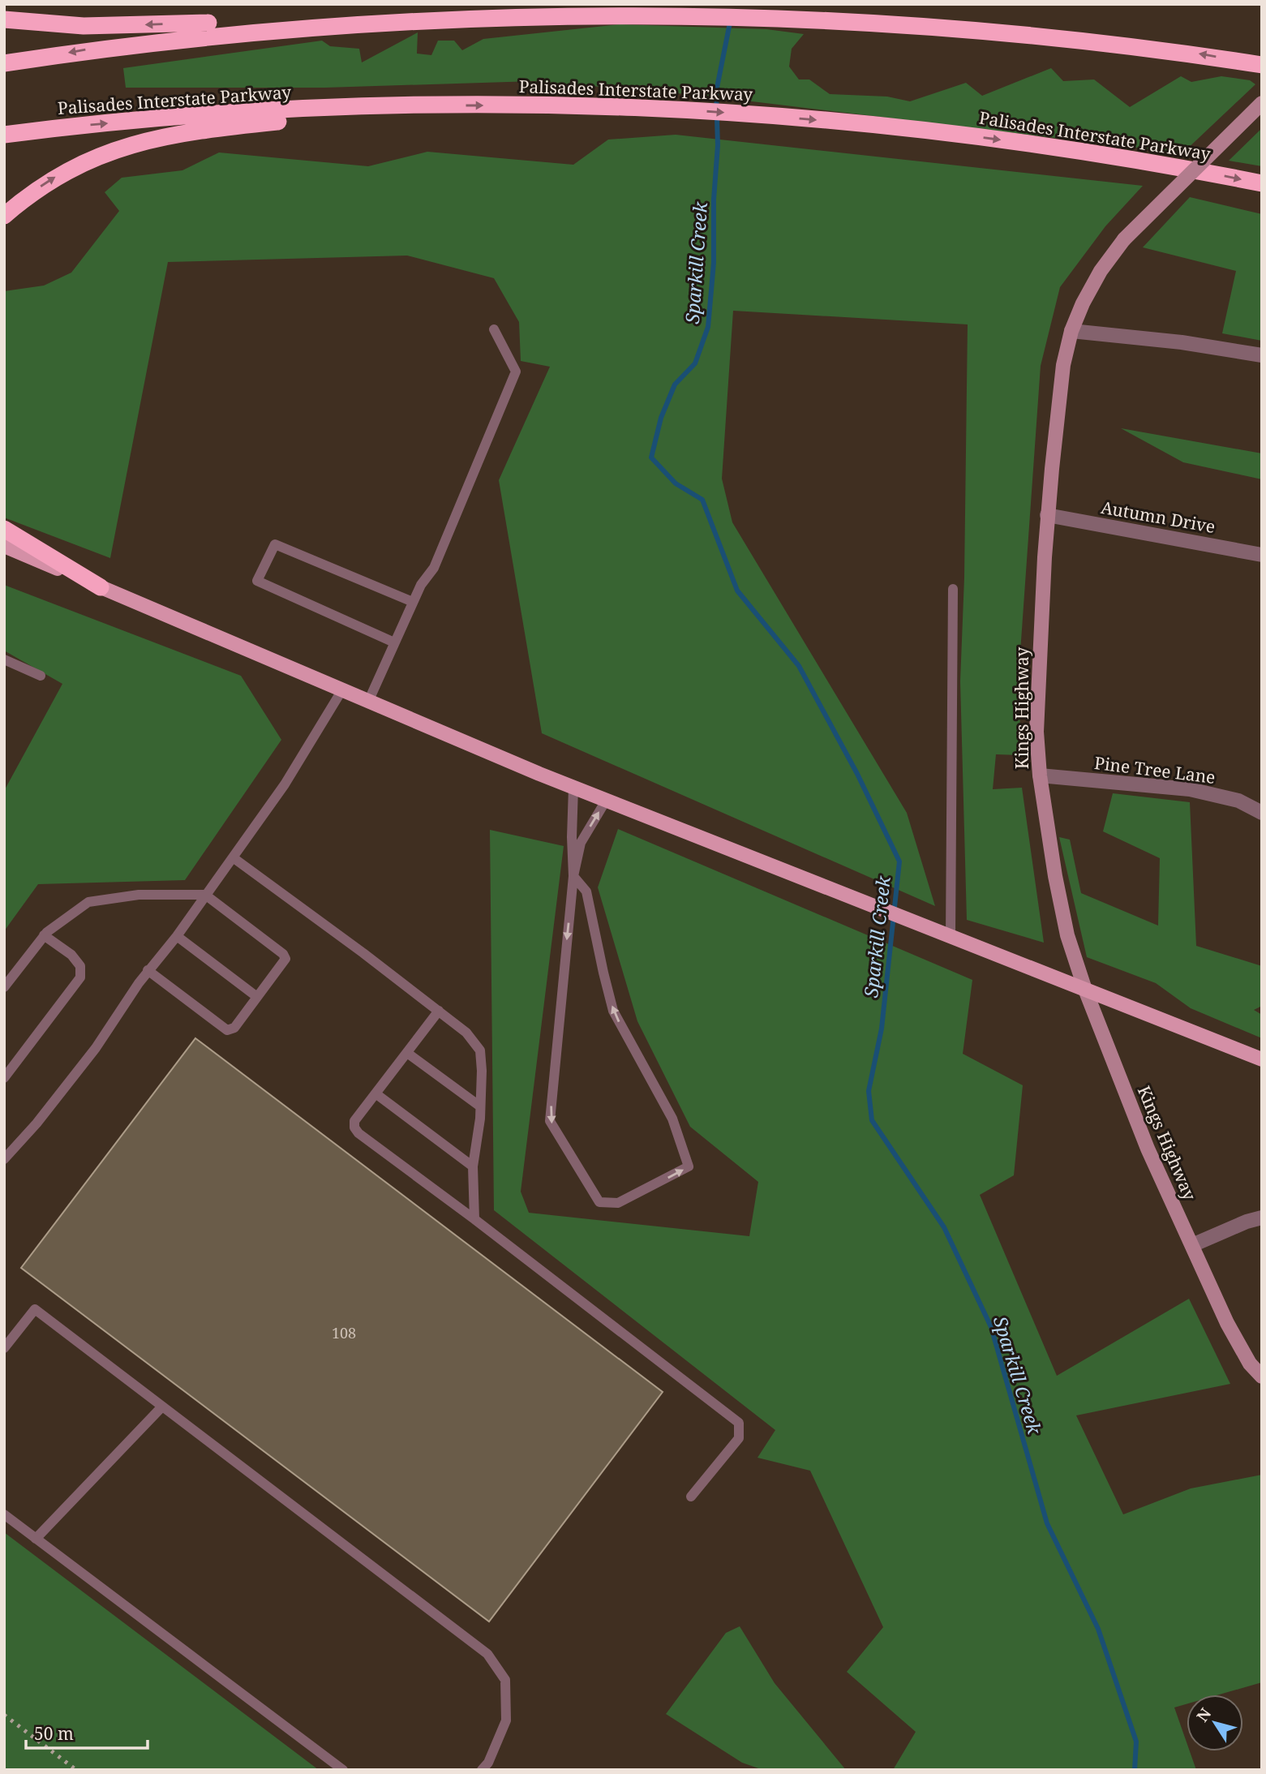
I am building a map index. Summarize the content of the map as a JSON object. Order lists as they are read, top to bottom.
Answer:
{
  "streets": {
    "highway": ["Palisades Interstate Parkway"],
    "street": ["Autumn Drive", "Kings Highway", "Pine Tree Lane"]
  },
  "crossings": [
    ["Autumn Drive", "Kings Highway"],
    ["Kings Highway", "Pine Tree Lane"]
  ],
  "water": ["Sparkill Creek"],
  "house_numbers": ["108"],
  "scale_bar": "50 m",
  "north": "top left"
}
